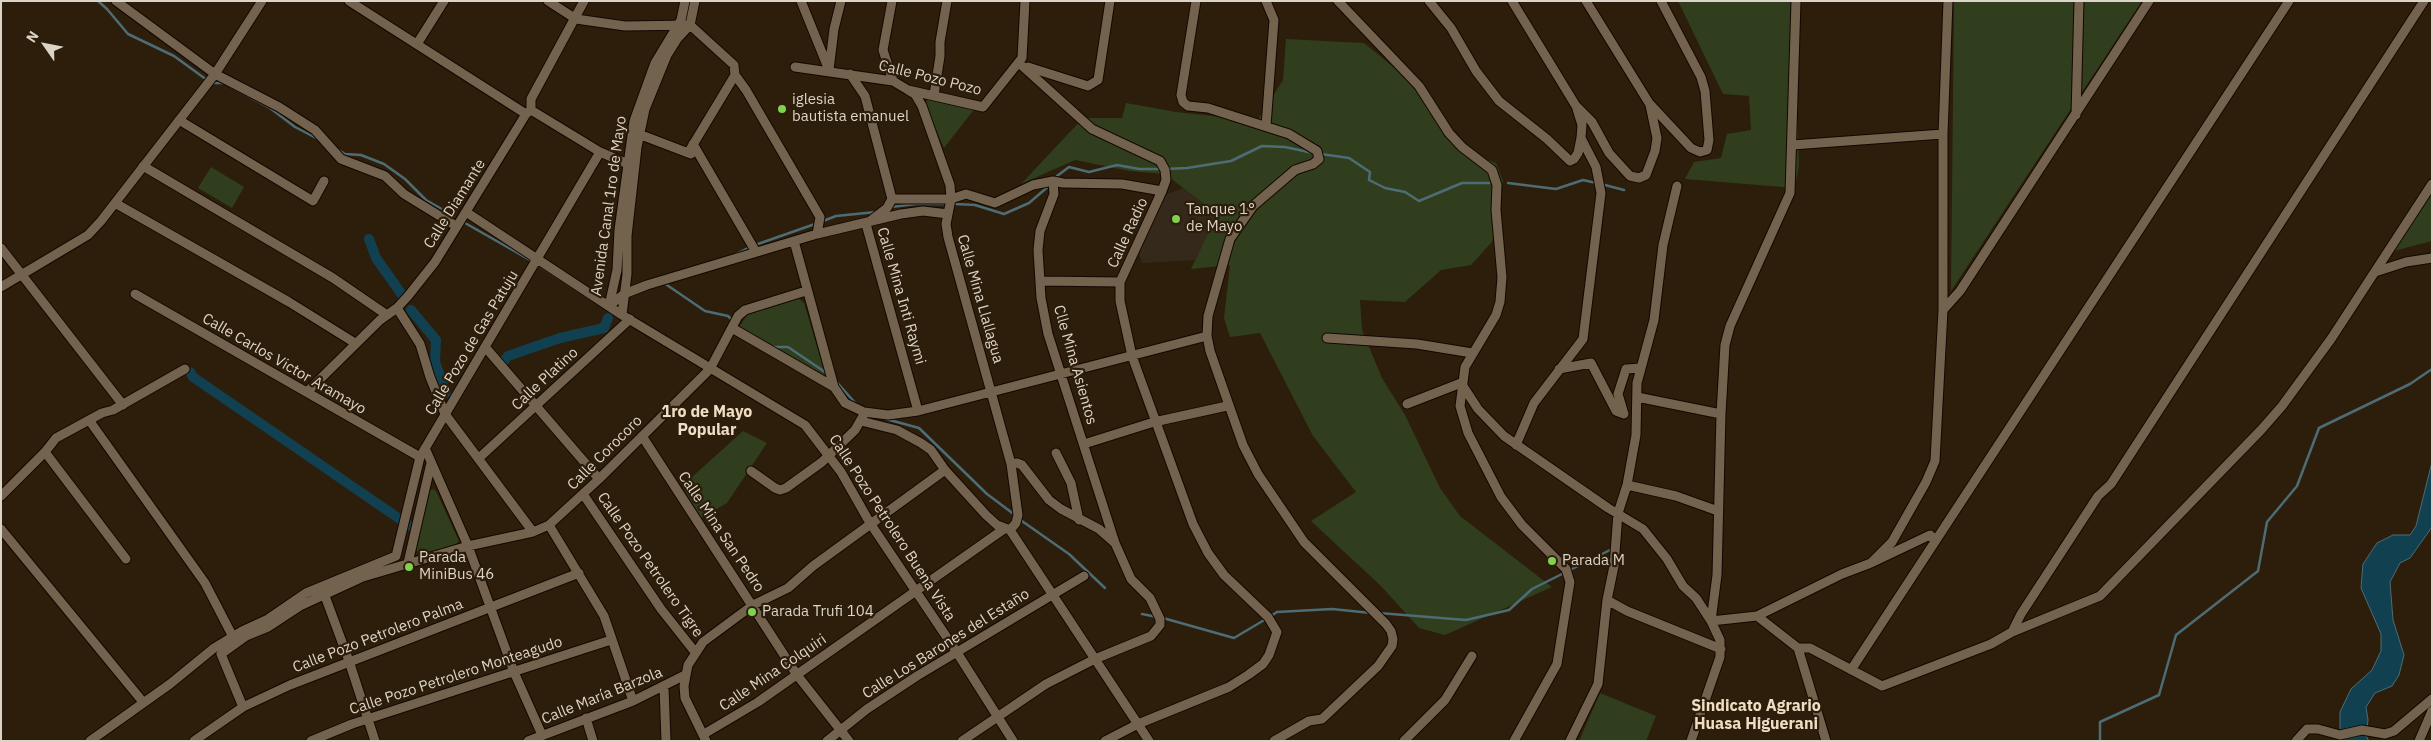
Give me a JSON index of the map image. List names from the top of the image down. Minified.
{"streets":{"street":["Calle Pozo Pozo","Calle Diamante","Avenida Canal 1ro de Mayo","Calle Radio","Calle Mina Inti Raymi","Calle Mina Llallagua","Calle Pozo de Gas Patuju","Calle Carlos Victor Aramayo","Clle Mina Asientos","Calle Platino","Calle Corocoro","Calle Pozo Petrolero Buena Vista","Calle Mina San Pedro","Calle Pozo Petrolero Tigre","Calle Pozo Petrolero Palma","Calle Los Barones del Estaño","Calle Mina Colquiri","Calle Pozo Petrolero Monteagudo","Calle María Barzola"]},"crossings":[["Calle Pozo Pozo","Calle Mina Llallagua"],["Calle Diamante","Calle Carlos Victor Aramayo"],["Calle Diamante","Calle Pozo Petrolero Buena Vista"],["Avenida Canal 1ro de Mayo","Calle Platino"],["Avenida Canal 1ro de Mayo","Calle Pozo Petrolero Buena Vista"],["Calle Radio","Clle Mina Asientos"],["Calle Mina Llallagua","Calle Mina Colquiri"],["Calle Pozo de Gas Patuju","Calle Carlos Victor Aramayo"],["Calle Pozo de Gas Patuju","Calle Pozo Petrolero Buena Vista"],["Calle Platino","Calle Pozo Petrolero Buena Vista"],["Calle Corocoro","Calle Pozo Petrolero Buena Vista"],["Calle Corocoro","Calle Mina San Pedro"],["Calle Corocoro","Calle Pozo Petrolero Tigre"],["Calle Pozo Petrolero Buena Vista","Calle Los Barones del Estaño"],["Calle Pozo Petrolero Buena Vista","Calle Mina Colquiri"],["Calle Mina San Pedro","Calle Los Barones del Estaño"],["Calle Mina San Pedro","Calle Mina Colquiri"]],"districts":["1ro de Mayo Popular","Sindicato Agrario Huasa Higuerani"],"places":["iglesia bautista emanuel","Tanque 1° de Mayo","Parada M","Parada MiniBus 46","Parada Trufi 104"],"north":"top left"}
